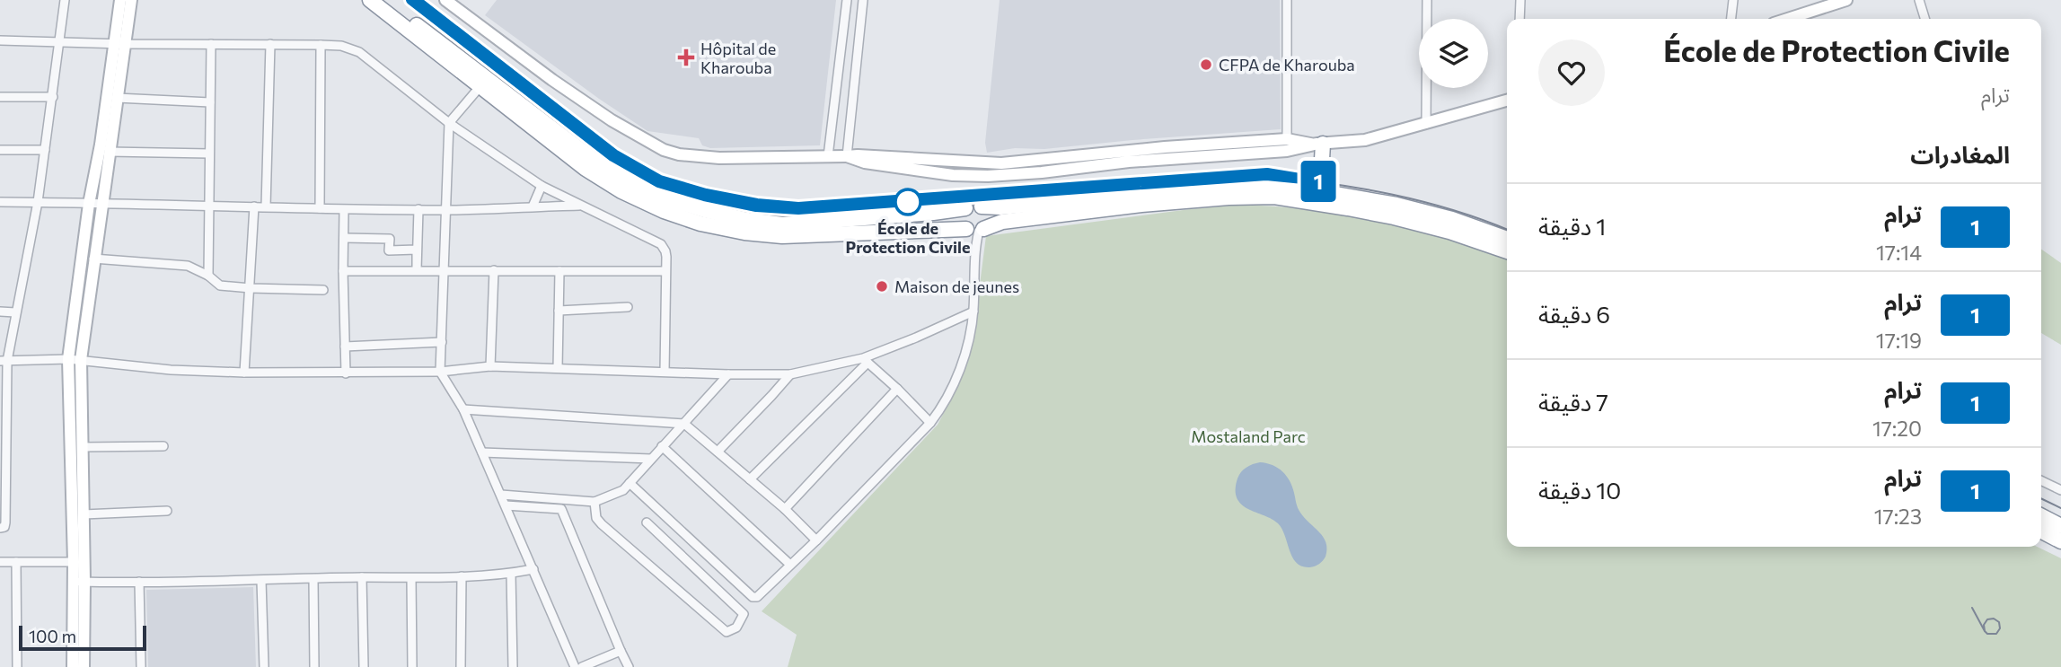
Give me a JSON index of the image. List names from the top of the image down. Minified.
{"parks":["Mostaland Parc"],"places":{"health":["Hôpital de Kharouba"],"other":["CFPA de Kharouba","École de Protection Civile","Maison de jeunes"]},"lines":["tram line 1"],"scale_bar":"100 m","page":{"on_map":"1","heading":[["École de Protection Civile","ترام"],"المغادرات"],"list":[{"mark":"1","name":"ترام","note":"17:14","value":"1 دقيقة"},{"mark":"1","name":"ترام","note":"17:19","value":"6 دقيقة"},{"mark":"1","name":"ترام","note":"17:20","value":"7 دقيقة"},{"mark":"1","name":"ترام","note":"17:23","value":"10 دقيقة"}],"scale":"100 m"}}
